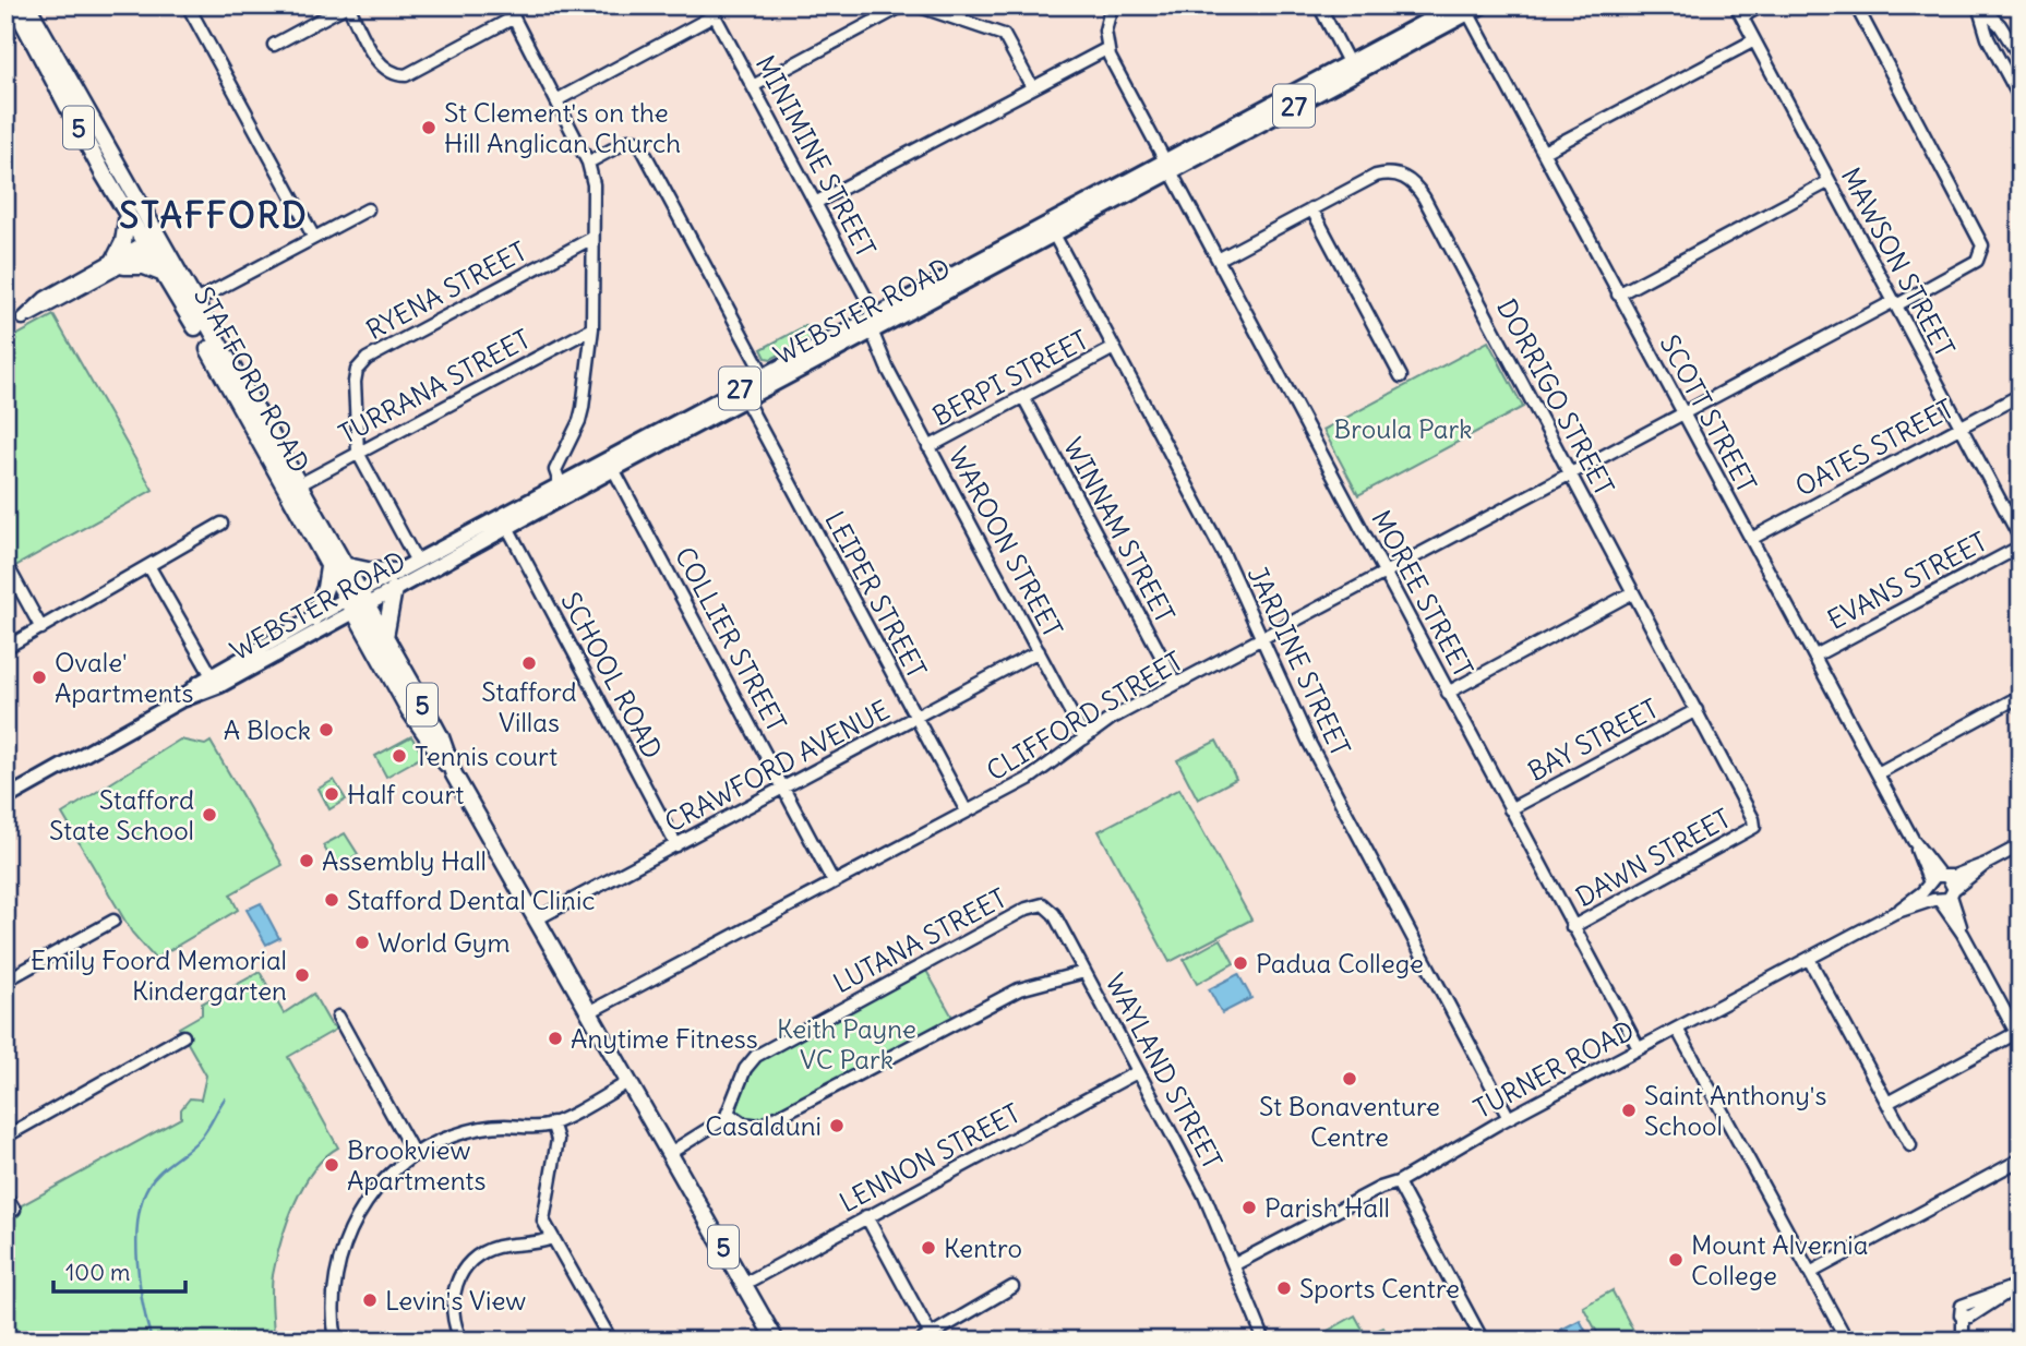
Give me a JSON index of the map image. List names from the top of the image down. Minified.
{"streets":{"highway":["5","STAFFORD ROAD"],"main road":["27","WEBSTER ROAD"],"street":["MINIMINE STREET","MAWSON STREET","RYENA STREET","BERPI STREET","TURRANA STREET","DORRIGO STREET","SCOTT STREET","OATES STREET","WINNAM STREET","WAROON STREET","EVANS STREET","MOREE STREET","LEIPER STREET","COLLIER STREET","JARDINE STREET","SCHOOL ROAD","CLIFFORD STREET","BAY STREET","CRAWFORD AVENUE","DAWN STREET","LUTANA STREET","TURNER ROAD","WAYLAND STREET","LENNON STREET"]},"crossings":[["MINIMINE STREET","WEBSTER ROAD"],["MINIMINE STREET","WAROON STREET"],["MAWSON STREET","OATES STREET"],["MAWSON STREET","CLIFFORD STREET"],["RYENA STREET","TURRANA STREET"],["WEBSTER ROAD","STAFFORD ROAD"],["WEBSTER ROAD","SCOTT STREET"],["WEBSTER ROAD","WAROON STREET"],["WEBSTER ROAD","MOREE STREET"],["WEBSTER ROAD","LEIPER STREET"],["WEBSTER ROAD","COLLIER STREET"],["WEBSTER ROAD","JARDINE STREET"],["WEBSTER ROAD","SCHOOL ROAD"],["BERPI STREET","WINNAM STREET"],["BERPI STREET","WAROON STREET"],["BERPI STREET","JARDINE STREET"],["STAFFORD ROAD","TURRANA STREET"],["STAFFORD ROAD","CLIFFORD STREET"],["STAFFORD ROAD","CRAWFORD AVENUE"],["STAFFORD ROAD","LENNON STREET"],["DORRIGO STREET","MOREE STREET"],["DORRIGO STREET","CLIFFORD STREET"],["DORRIGO STREET","BAY STREET"],["DORRIGO STREET","DAWN STREET"],["SCOTT STREET","OATES STREET"],["SCOTT STREET","EVANS STREET"],["SCOTT STREET","CLIFFORD STREET"],["SCOTT STREET","TURNER ROAD"],["WINNAM STREET","CLIFFORD STREET"],["WAROON STREET","CLIFFORD STREET"],["WAROON STREET","CRAWFORD AVENUE"],["MOREE STREET","CLIFFORD STREET"],["MOREE STREET","BAY STREET"],["MOREE STREET","DAWN STREET"],["MOREE STREET","TURNER ROAD"],["LEIPER STREET","CLIFFORD STREET"],["LEIPER STREET","CRAWFORD AVENUE"],["COLLIER STREET","CLIFFORD STREET"],["COLLIER STREET","CRAWFORD AVENUE"],["JARDINE STREET","CLIFFORD STREET"],["JARDINE STREET","TURNER ROAD"],["SCHOOL ROAD","CRAWFORD AVENUE"],["LUTANA STREET","WAYLAND STREET"],["TURNER ROAD","WAYLAND STREET"],["WAYLAND STREET","LENNON STREET"]],"districts":["STAFFORD"],"parks":["Broula Park","Keith Payne VC Park"],"places":["St Clement's on the Hill Anglican Church","Stafford Villas","Ovale' Apartments","A Block","Tennis court","Half court","Stafford State School","Assembly Hall","Stafford Dental Clinic","World Gym","Padua College","Emily Foord Memorial Kindergarten","Anytime Fitness","St Bonaventure Centre","Saint Anthony's School","Casalduni","Brookview Apartments","Parish Hall","Kentro","Mount Alvernia College","Sports Centre","Levin's View"],"scale_bar":"100 m"}
